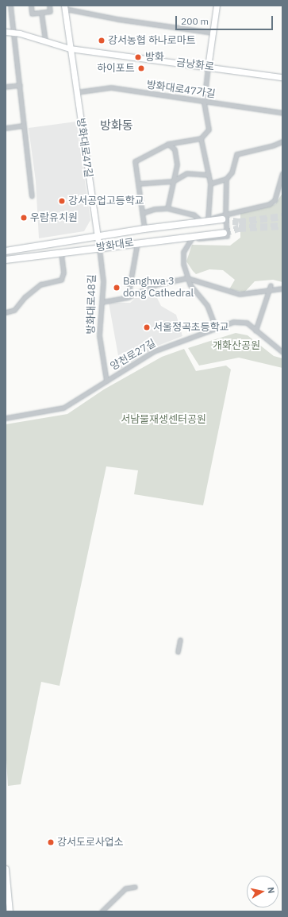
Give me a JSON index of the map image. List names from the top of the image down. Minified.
{"streets":{"main road":["방화대로"],"street":["금낭화로","방화대로47가길","방화대로47길","방화대로48길","양천로27길"]},"crossings":[["금낭화로","방화대로47길"],["방화대로47가길","방화대로47길"],["방화대로47길","방화대로"],["방화대로47길","방화대로48길"],["방화대로","방화대로48길"],["방화대로48길","양천로27길"]],"districts":["방화동"],"parks":["개화산공원","서남물재생센터공원"],"places":["강서농협 하나로마트","방화","하이포트","강서공업고등학교","우람유치원","Banghwa 3 dong Cathedral","서울정곡초등학교","강서도로사업소"],"scale_bar":"200 m","north":"right"}
